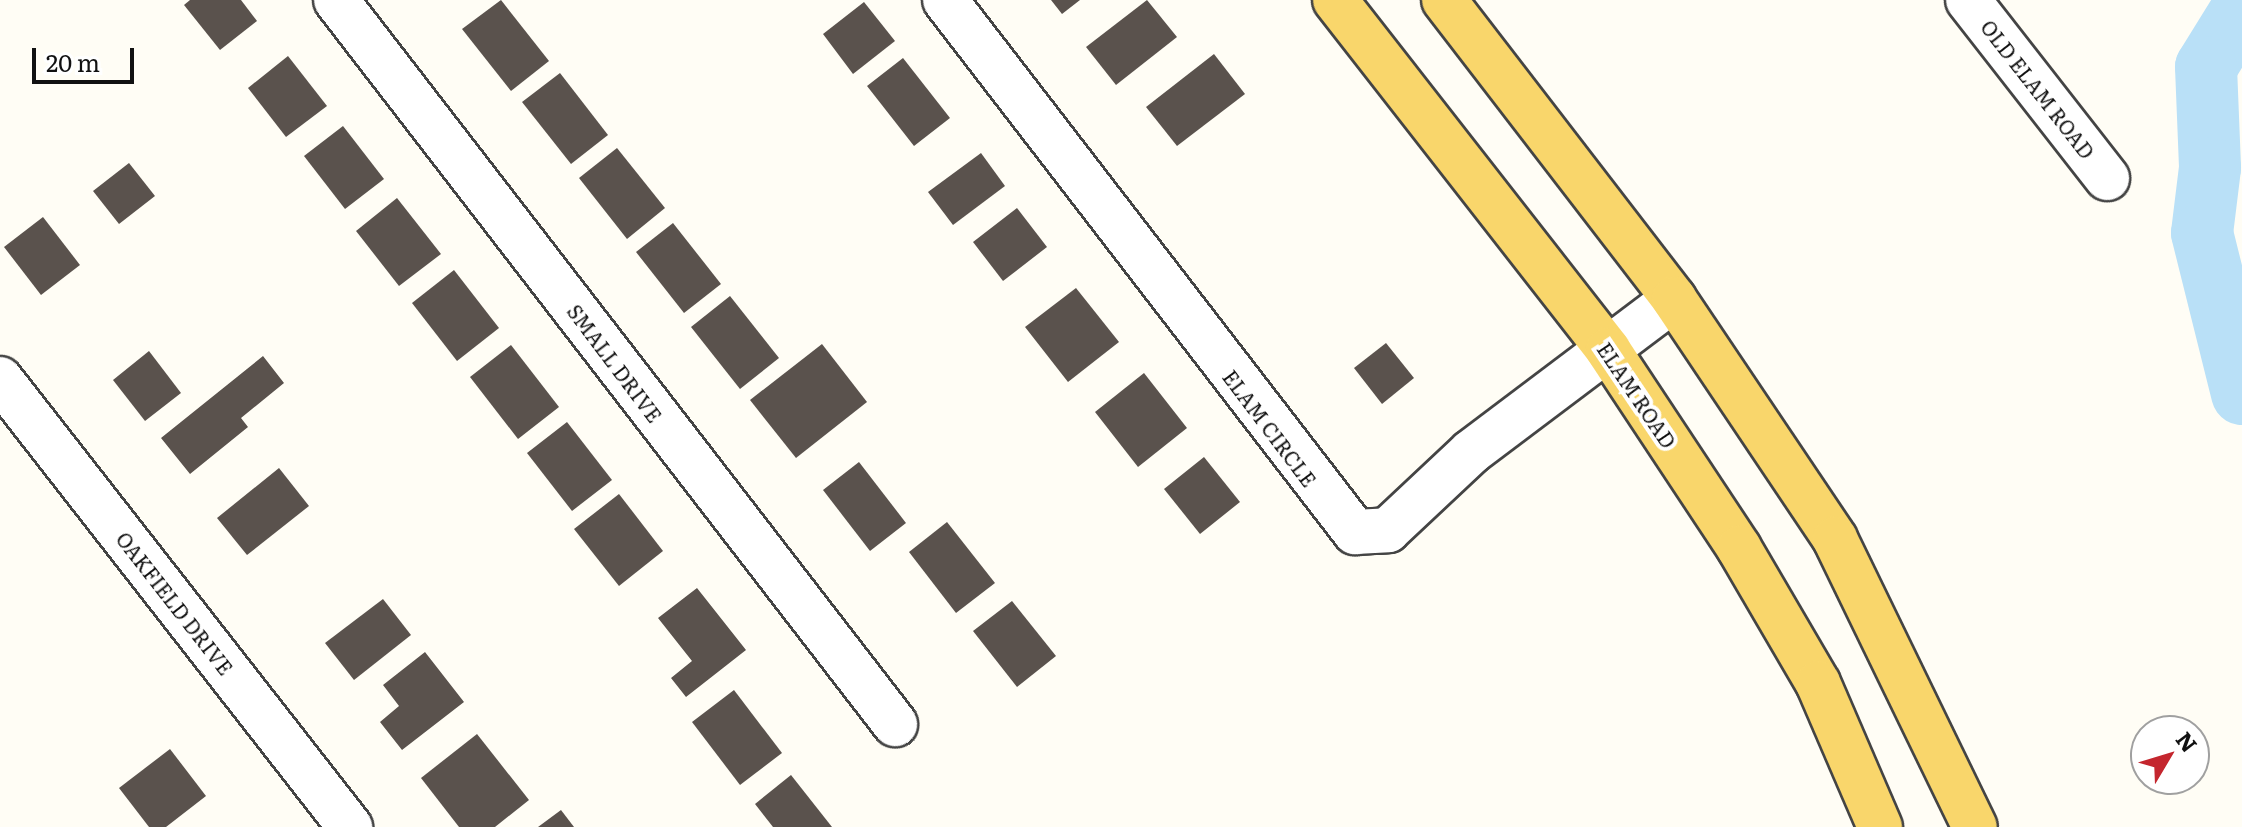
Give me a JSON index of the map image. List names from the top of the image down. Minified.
{"streets":{"main road":["ELAM ROAD"],"street":["OLD ELAM ROAD","SMALL DRIVE","ELAM CIRCLE","OAKFIELD DRIVE"]},"crossings":[["ELAM ROAD","ELAM CIRCLE"]],"scale_bar":"20 m","north":"top right"}
